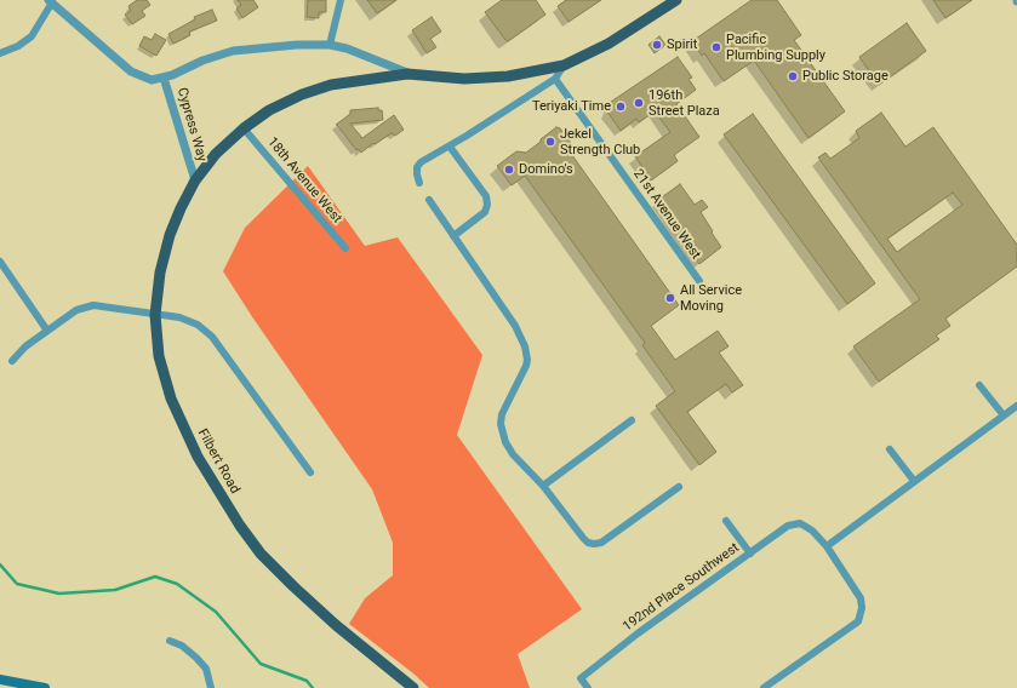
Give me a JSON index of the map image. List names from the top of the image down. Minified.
{"streets":{"main road":["Filbert Road"],"street":["Cypress Way","18th Avenue West","21st Avenue West","192nd Place Southwest"]},"crossings":[["Cypress Way","Filbert Road"],["18th Avenue West","Filbert Road"]],"places":["Spirit","Pacific Plumbing Supply","Public Storage","196th Street Plaza","Teriyaki Time","Jekel Strength Club","Domino's","All Service Moving"]}
